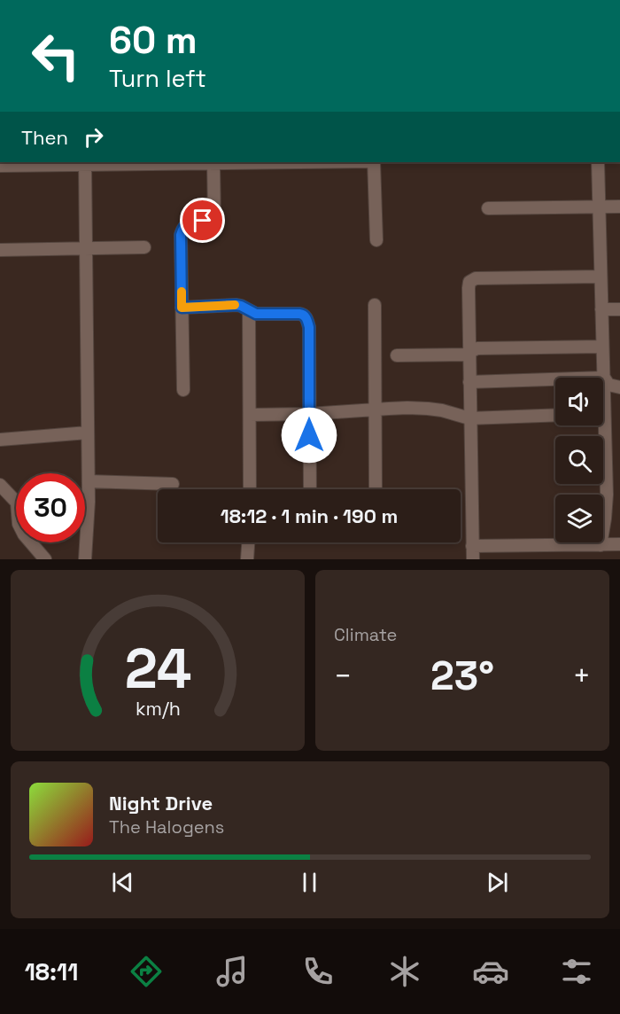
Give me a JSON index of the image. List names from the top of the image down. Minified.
{"page":{"turn":["60 m","Turn left"],"then":"Then","limit":"30","trip":"18:12 · 1 min · 190 m","tile":"Climate","heat":["−","23°","+"],"song":["Night Drive","The Halogens"],"tabs":"18:11","gauge":["24","km/h"]}}
